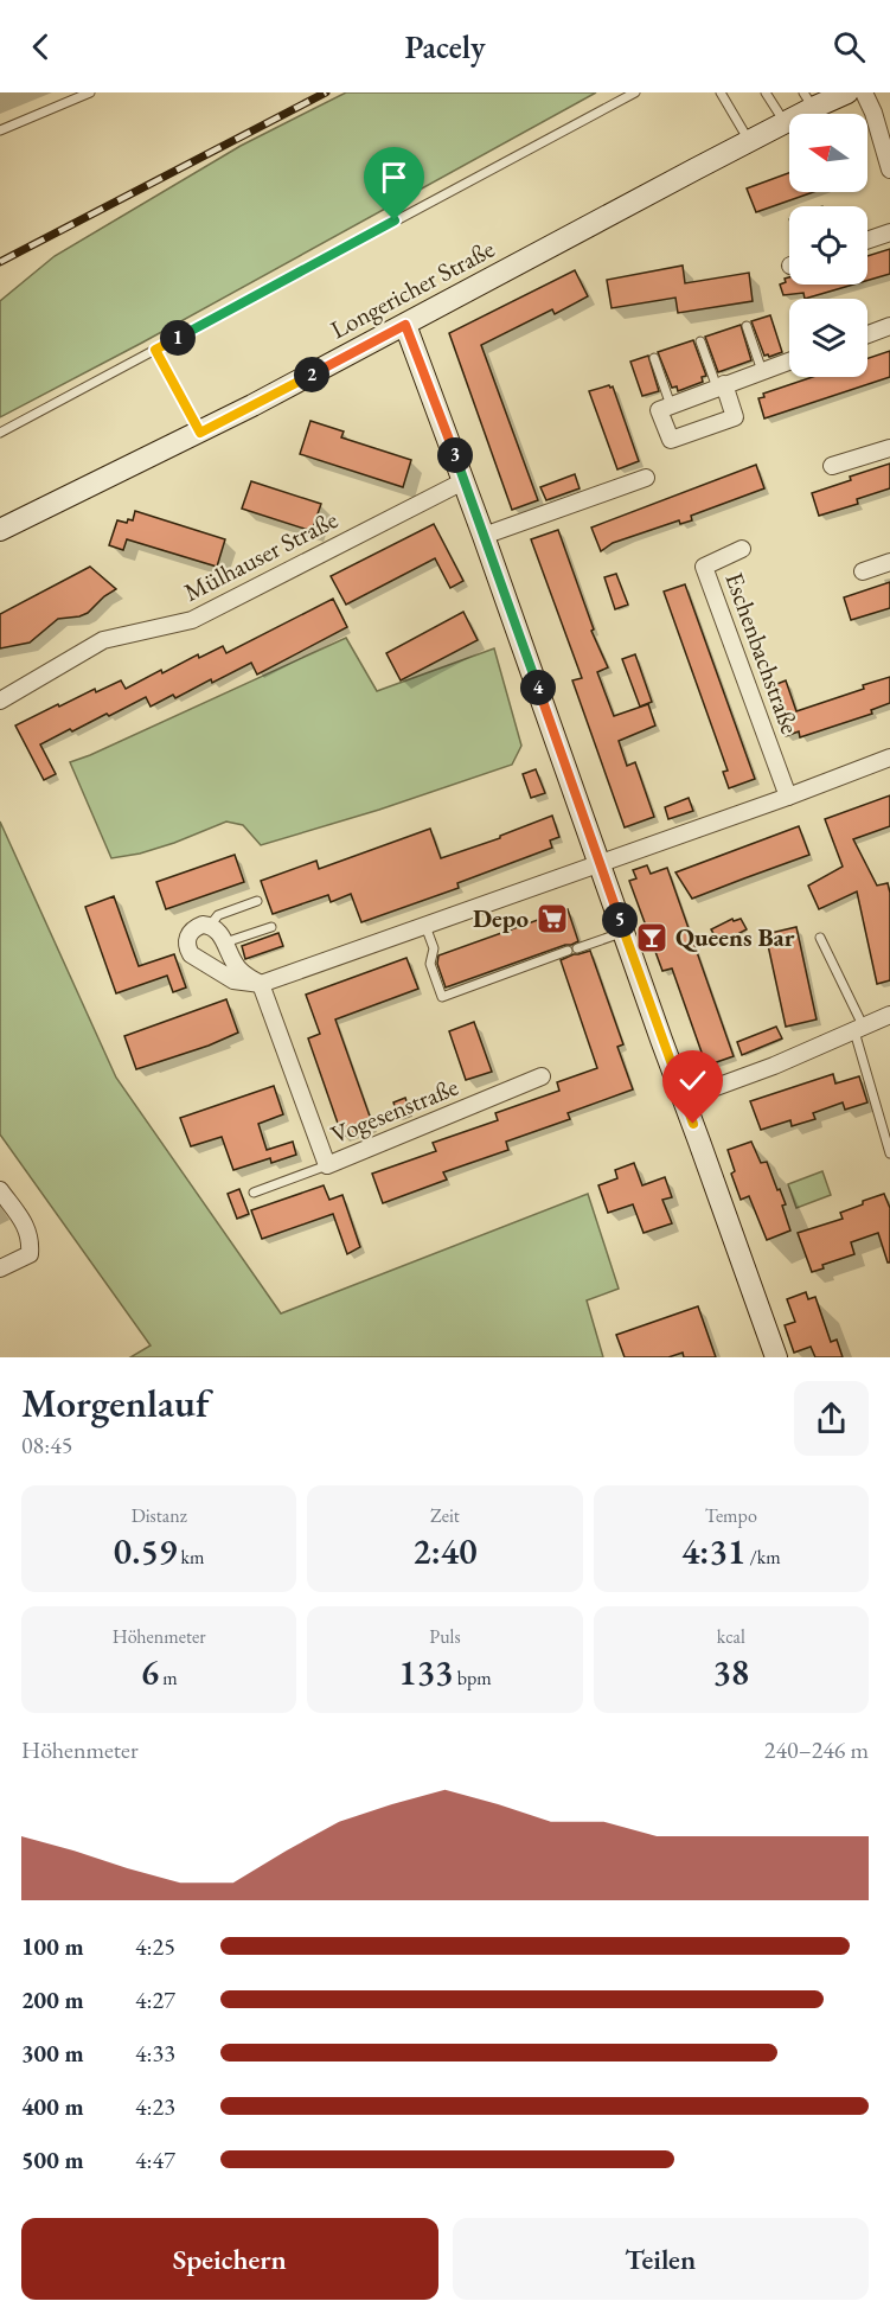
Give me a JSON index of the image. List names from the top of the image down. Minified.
{"streets":{"street":["Longericher Straße","Mülhauser Straße","Eschenbachstraße","Vogesenstraße"]},"places":{"supermarket":["Depo"],"bar":["Queens Bar"]},"north":"left","page":{"header":"Pacely","pins":["1","2","3","4","5"],"heading":["Morgenlauf","08:45"],"stats":[["Distanz","0.59 km"],["Zeit","2:40"],["Tempo","4:31 /km"],["Höhenmeter","6 m"],["Puls","133 bpm"],["kcal","38"]],"chart":["Höhenmeter","240–246 m"],"list":[{"name":"100 m","note":"4:25"},{"name":"200 m","note":"4:27"},{"name":"300 m","note":"4:33"},{"name":"400 m","note":"4:23"},{"name":"500 m","note":"4:47"}],"buttons":["Speichern","Teilen"]}}
